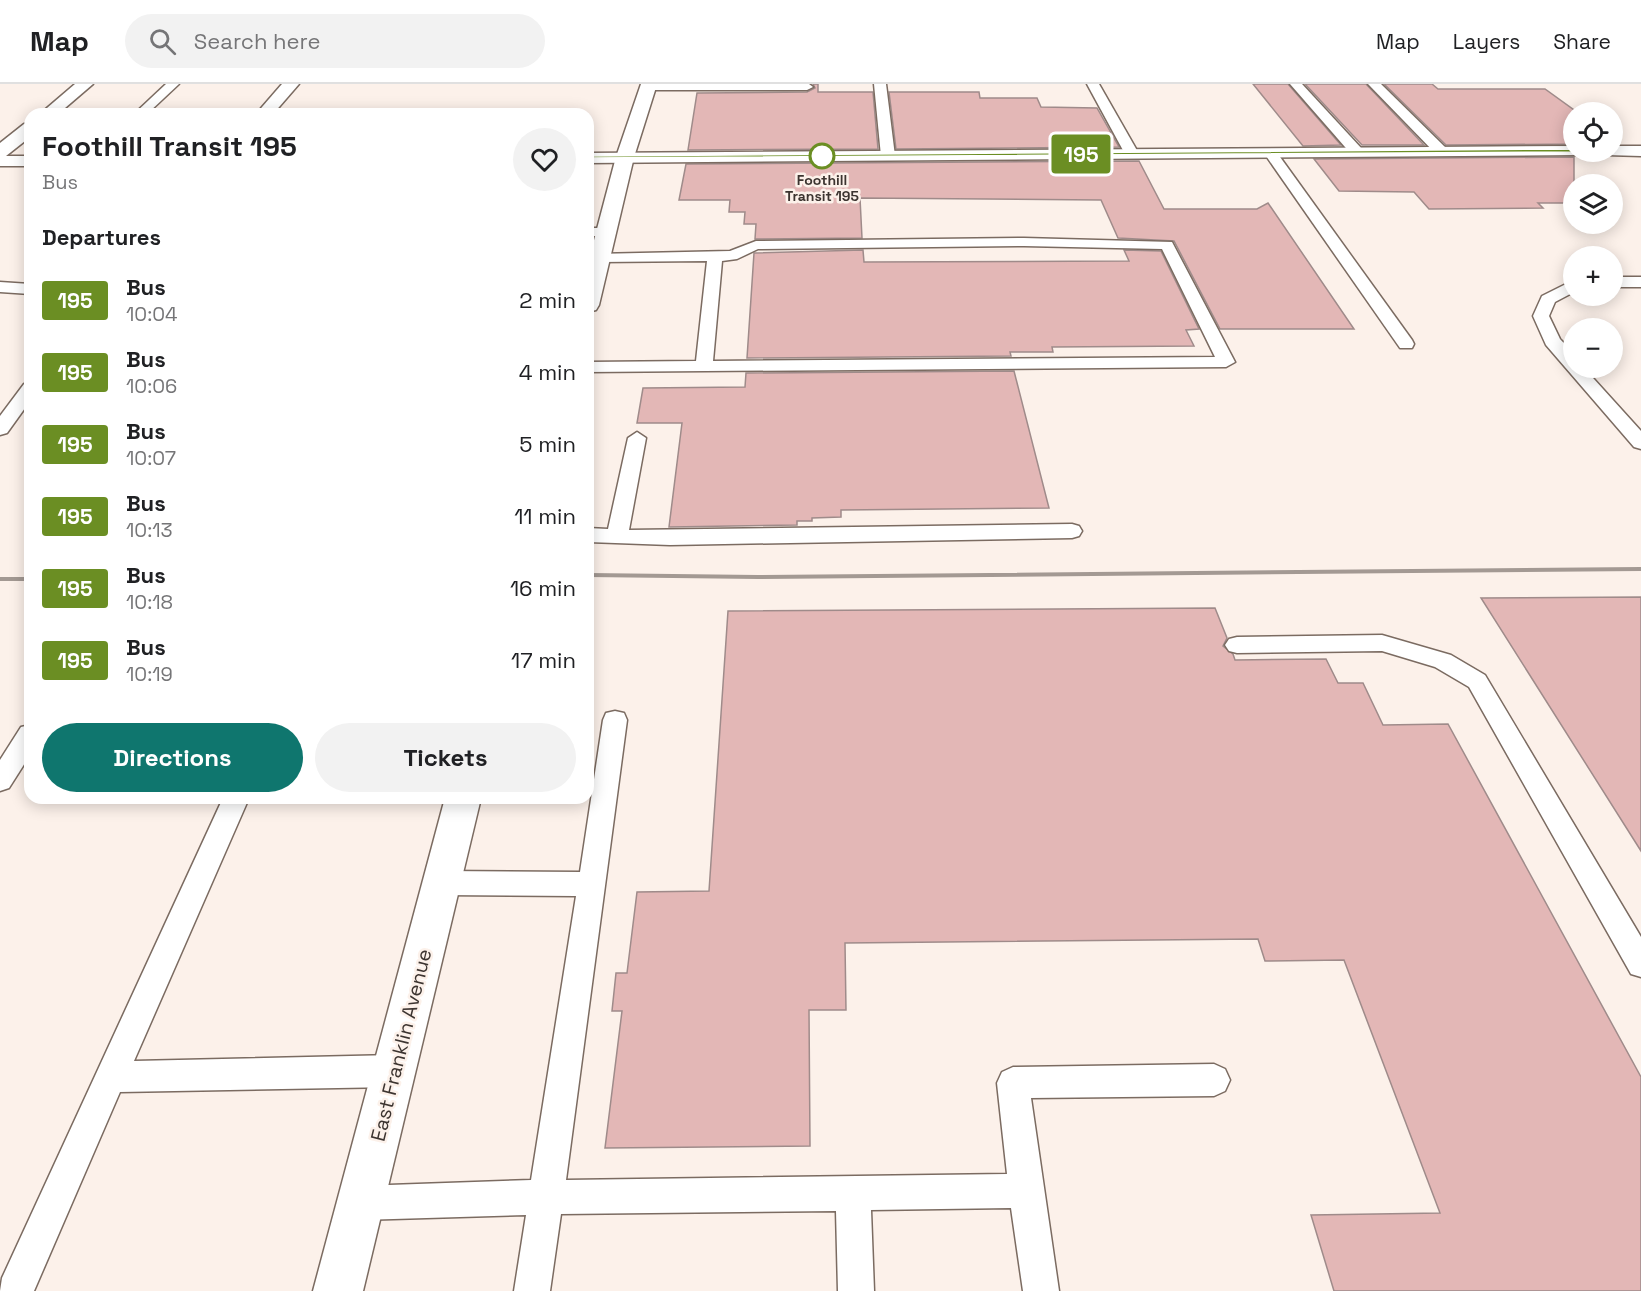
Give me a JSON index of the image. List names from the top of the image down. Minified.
{"streets":{"main road":["East Franklin Avenue"]},"places":["Foothill Transit 195"],"lines":["bus line 195"],"page":{"header":"Map","search":"Search here","nav":["Map","Layers","Share"],"on_map":"195","map_buttons":["+","−"],"heading":[["Foothill Transit 195","Bus"],"Departures"],"list":[{"mark":"195","name":"Bus","note":"10:04","value":"2 min"},{"mark":"195","name":"Bus","note":"10:06","value":"4 min"},{"mark":"195","name":"Bus","note":"10:07","value":"5 min"},{"mark":"195","name":"Bus","note":"10:13","value":"11 min"},{"mark":"195","name":"Bus","note":"10:18","value":"16 min"},{"mark":"195","name":"Bus","note":"10:19","value":"17 min"}],"buttons":["Directions","Tickets"]}}
